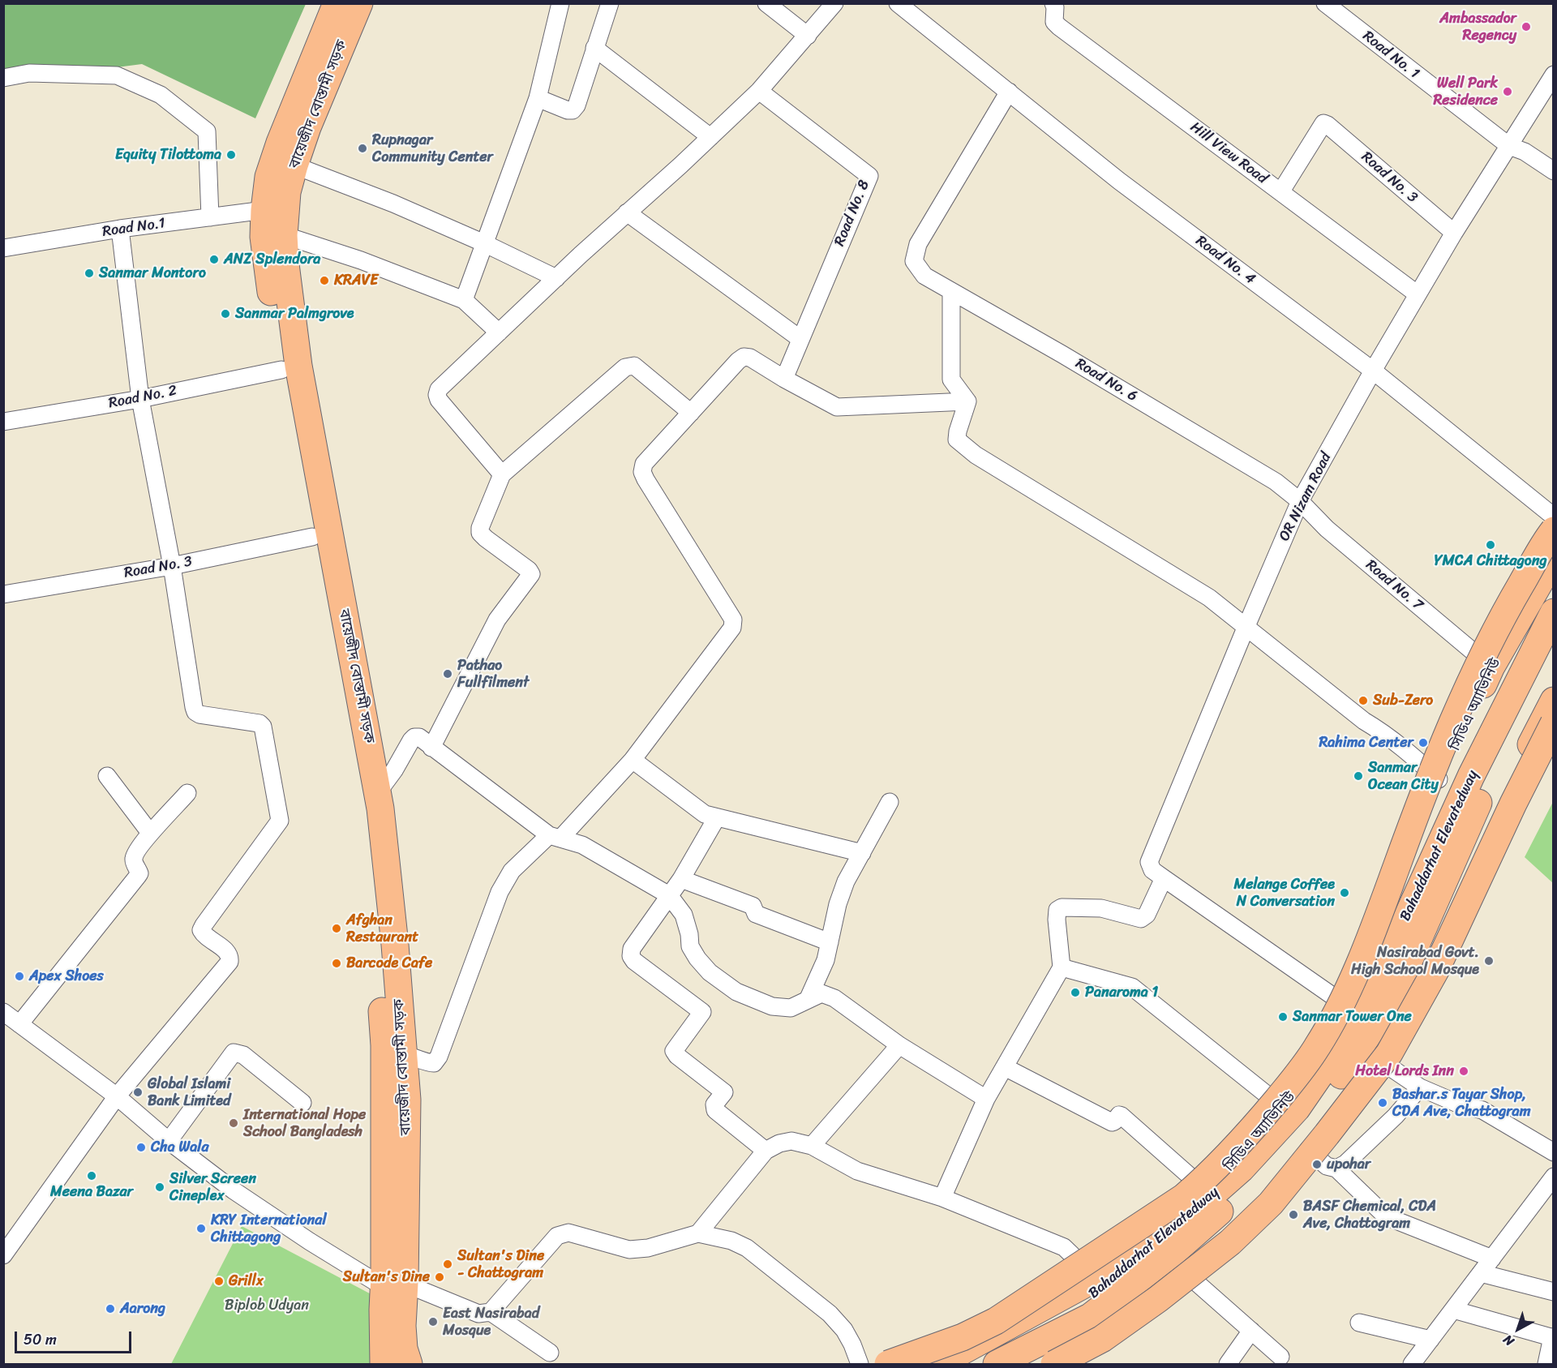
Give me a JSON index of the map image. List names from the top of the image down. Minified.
{"streets":{"main road":["বায়েজীদ বোস্তামী সড়ক","সিডিএ অ্যাভিনিউ","Bahaddarhat Elevatedway"],"street":["Road No. 1","Hill View Road","Road No. 3","Road No. 8","Road No.1","Road No. 4","Road No. 6","Road No. 2","OR Nizam Road","Road No. 7"]},"crossings":[["Road No. 1","OR Nizam Road"],["বায়েজীদ বোস্তামী সড়ক","Road No. 3"],["বায়েজীদ বোস্তামী সড়ক","Road No.1"],["বায়েজীদ বোস্তামী সড়ক","Road No. 2"],["Hill View Road","Road No. 3"],["Hill View Road","OR Nizam Road"],["Road No. 3","OR Nizam Road"],["Road No. 4","Road No. 6"],["Road No. 4","OR Nizam Road"],["Road No. 6","OR Nizam Road"],["Road No. 6","Road No. 7"],["OR Nizam Road","Road No. 7"],["Road No. 7","সিডিএ অ্যাভিনিউ"]],"parks":["Biplob Udyan"],"places":["Ambassador Regency","Well Park Residence","Rupnagar Community Center","Equity Tilottoma","ANZ Splendora","Sanmar Montoro","KRAVE","Sanmar Palmgrove","YMCA Chittagong","Pathao Fullfilment","Sub-Zero","Rahima Center","Sanmar Ocean City","Melange Coffee N Conversation","Afghan Restaurant","Nasirabad Govt. High School Mosque","Barcode Cafe","Apex Shoes","Panaroma 1","Sanmar Tower One","Hotel Lords Inn","Global Islami Bank Limited","Bashar.s Tayar Shop, CDA Ave, Chattogram","International Hope School Bangladesh","Cha Wala","upohar","Meena Bazar","Silver Screen Cineplex","BASF Chemical, CDA Ave, Chattogram","KRY International Chittagong","Sultan's Dine - Chattogram","Sultan's Dine","Grillx","Aarong","East Nasirabad Mosque"],"scale_bar":"50 m","north":"bottom left"}
